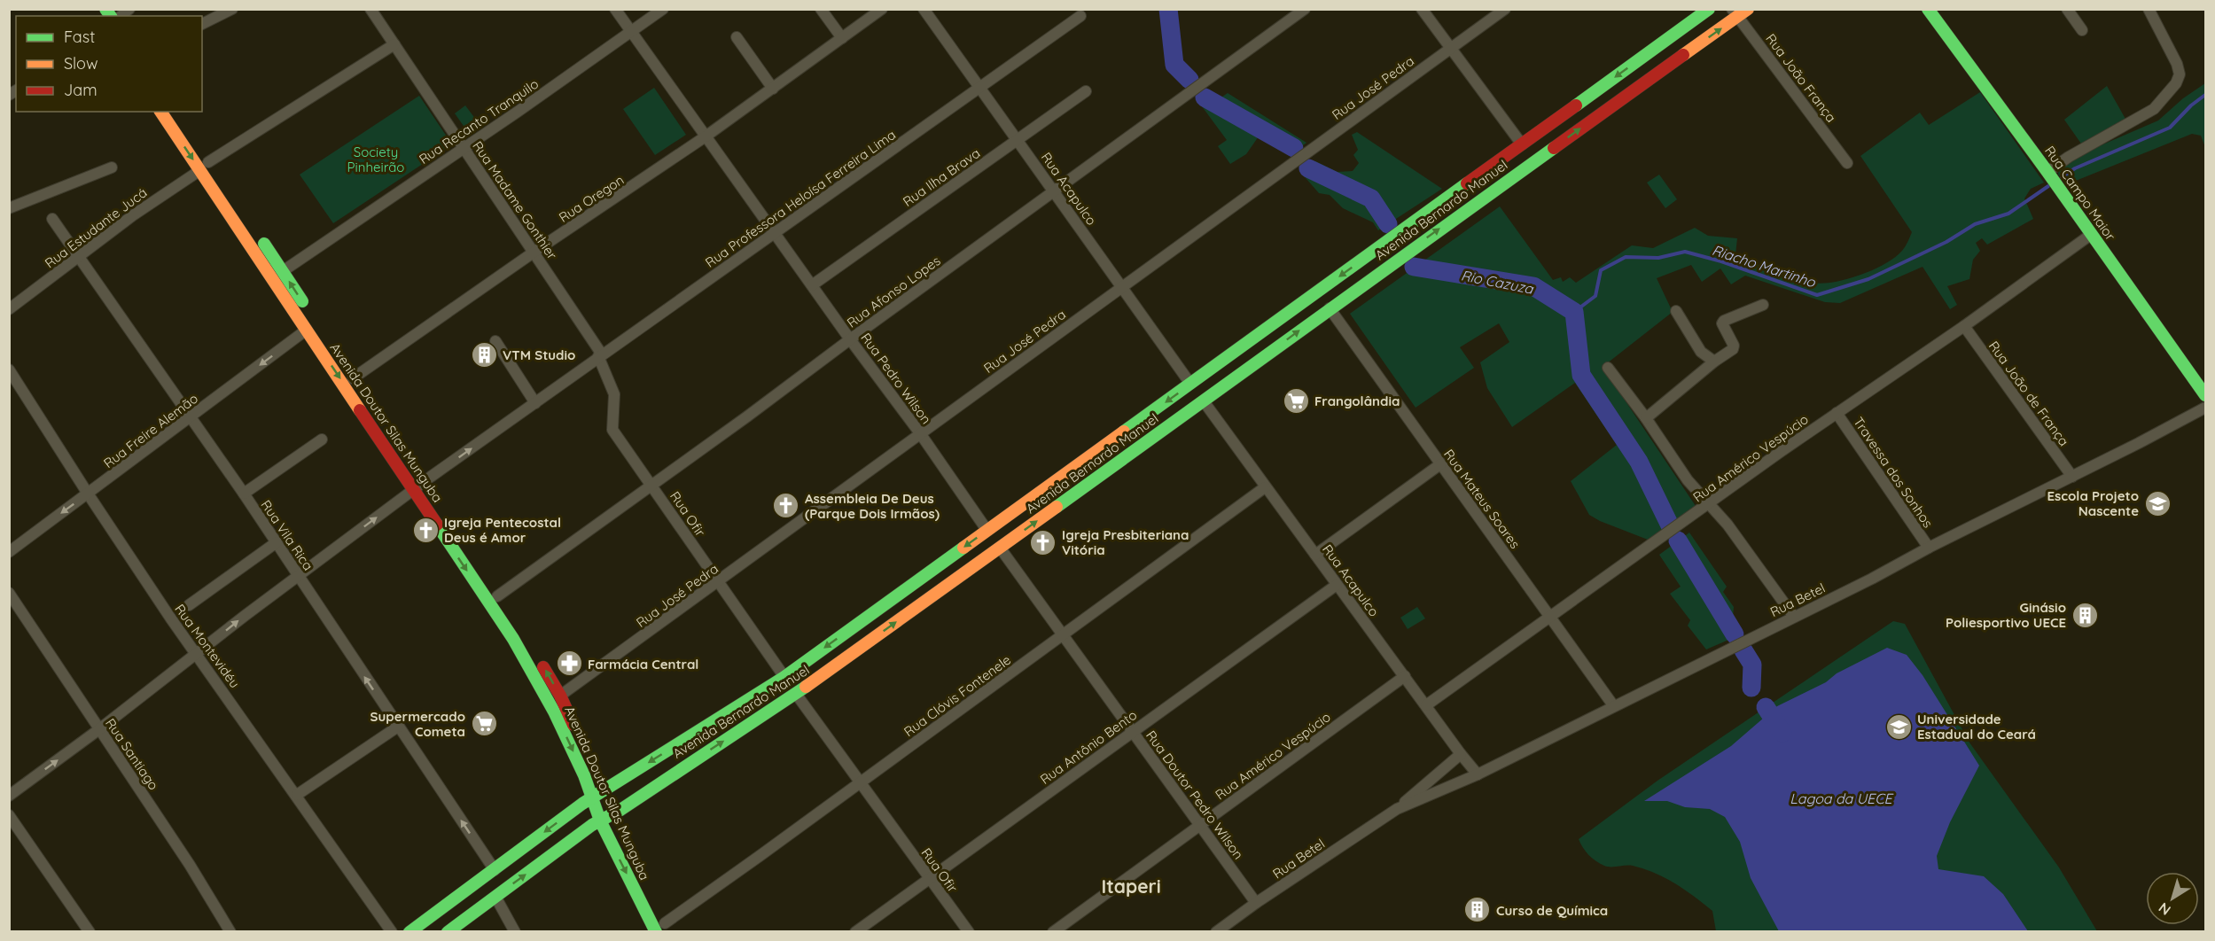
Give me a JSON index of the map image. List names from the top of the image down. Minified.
{"streets":{"main road":["Rua Campo Maior","Avenida Bernardo Manuel","Avenida Doutor Silas Munguba"],"street":["Rua João França","Rua José Pedra","Rua Recanto Tranquilo","Rua Ilha Brava","Rua Acapulco","Rua Oregon","Rua Professora Heloísa Ferreira Lima","Rua Madame Gonthier","Rua Estudante Jucá","Rua Afonso Lopes","Rua Pedro Wilson","Rua João de França","Rua Freire Alemão","Rua Américo Vespúcio","Travessa dos Sonhos","Rua Mateus Soares","Rua Ofir","Rua Vila Rica","Rua Betel","Rua Montevidéu","Rua Clóvis Fontenele","Rua Antônio Bento","Rua Santiago","Rua Doutor Pedro Wilson"]},"crossings":[["Rua João França","Avenida Bernardo Manuel"],["Rua José Pedra","Rua Acapulco"],["Rua José Pedra","Rua Pedro Wilson"],["Rua José Pedra","Avenida Doutor Silas Munguba"],["Rua José Pedra","Rua Ofir"],["Rua Recanto Tranquilo","Rua Madame Gonthier"],["Rua Recanto Tranquilo","Rua Pedro Wilson"],["Rua Recanto Tranquilo","Avenida Doutor Silas Munguba"],["Rua Ilha Brava","Rua Acapulco"],["Rua Ilha Brava","Rua Pedro Wilson"],["Rua Acapulco","Rua Professora Heloísa Ferreira Lima"],["Rua Acapulco","Avenida Bernardo Manuel"],["Rua Acapulco","Rua Afonso Lopes"],["Rua Acapulco","Rua Américo Vespúcio"],["Rua Acapulco","Rua Betel"],["Rua Acapulco","Rua Clóvis Fontenele"],["Rua Acapulco","Rua Antônio Bento"],["Rua Campo Maior","Rua Américo Vespúcio"],["Rua Oregon","Rua Madame Gonthier"],["Rua Oregon","Rua Pedro Wilson"],["Rua Oregon","Avenida Doutor Silas Munguba"],["Rua Professora Heloísa Ferreira Lima","Rua Madame Gonthier"],["Rua Professora Heloísa Ferreira Lima","Rua Pedro Wilson"],["Rua Professora Heloísa Ferreira Lima","Avenida Doutor Silas Munguba"],["Rua Professora Heloísa Ferreira Lima","Rua Ofir"],["Rua Professora Heloísa Ferreira Lima","Rua Vila Rica"],["Rua Professora Heloísa Ferreira Lima","Rua Montevidéu"],["Rua Professora Heloísa Ferreira Lima","Rua Santiago"],["Rua Madame Gonthier","Rua Estudante Jucá"],["Rua Madame Gonthier","Rua Ofir"],["Avenida Bernardo Manuel","Rua Pedro Wilson"],["Avenida Bernardo Manuel","Avenida Doutor Silas Munguba"],["Avenida Bernardo Manuel","Rua Mateus Soares"],["Avenida Bernardo Manuel","Rua Ofir"],["Avenida Bernardo Manuel","Rua Vila Rica"],["Avenida Bernardo Manuel","Rua Doutor Pedro Wilson"],["Rua Estudante Jucá","Avenida Doutor Silas Munguba"],["Rua Estudante Jucá","Rua Vila Rica"],["Rua Afonso Lopes","Rua Pedro Wilson"],["Rua Afonso Lopes","Avenida Doutor Silas Munguba"],["Rua Afonso Lopes","Rua Ofir"],["Rua João de França","Rua Américo Vespúcio"],["Rua João de França","Rua Betel"],["Avenida Doutor Silas Munguba","Rua Freire Alemão"],["Avenida Doutor Silas Munguba","Rua Clóvis Fontenele"],["Rua Freire Alemão","Rua Vila Rica"],["Rua Freire Alemão","Rua Montevidéu"],["Rua Américo Vespúcio","Travessa dos Sonhos"],["Rua Américo Vespúcio","Rua Mateus Soares"],["Rua Américo Vespúcio","Rua Doutor Pedro Wilson"],["Travessa dos Sonhos","Rua Betel"],["Rua Mateus Soares","Rua Betel"],["Rua Ofir","Rua Clóvis Fontenele"],["Rua Ofir","Rua Antônio Bento"],["Rua Betel","Rua Doutor Pedro Wilson"],["Rua Clóvis Fontenele","Rua Doutor Pedro Wilson"],["Rua Antônio Bento","Rua Doutor Pedro Wilson"]],"one_way":["Rua Professora Heloísa Ferreira Lima","Rua Freire Alemão","Rua Vila Rica"],"districts":["Itaperi"],"water":["Riacho Martinho","Rio Cazuza","Lagoa da UECE"],"parks":["Society Pinheirão"],"places":{"building":["VTM Studio","Ginásio Poliesportivo UECE","Curso de Química"],"supermarket":["Frangolândia","Supermercado Cometa"],"school or university":["Escola Projeto Nascente","Universidade Estadual do Ceará"],"church":["Assembleia De Deus (Parque Dois Irmãos)","Igreja Pentecostal Deus é Amor","Igreja Presbiteriana Vitória"],"pharmacy":["Farmácia Central"]},"legend":["Fast","Slow","Jam"],"north":"bottom left"}
